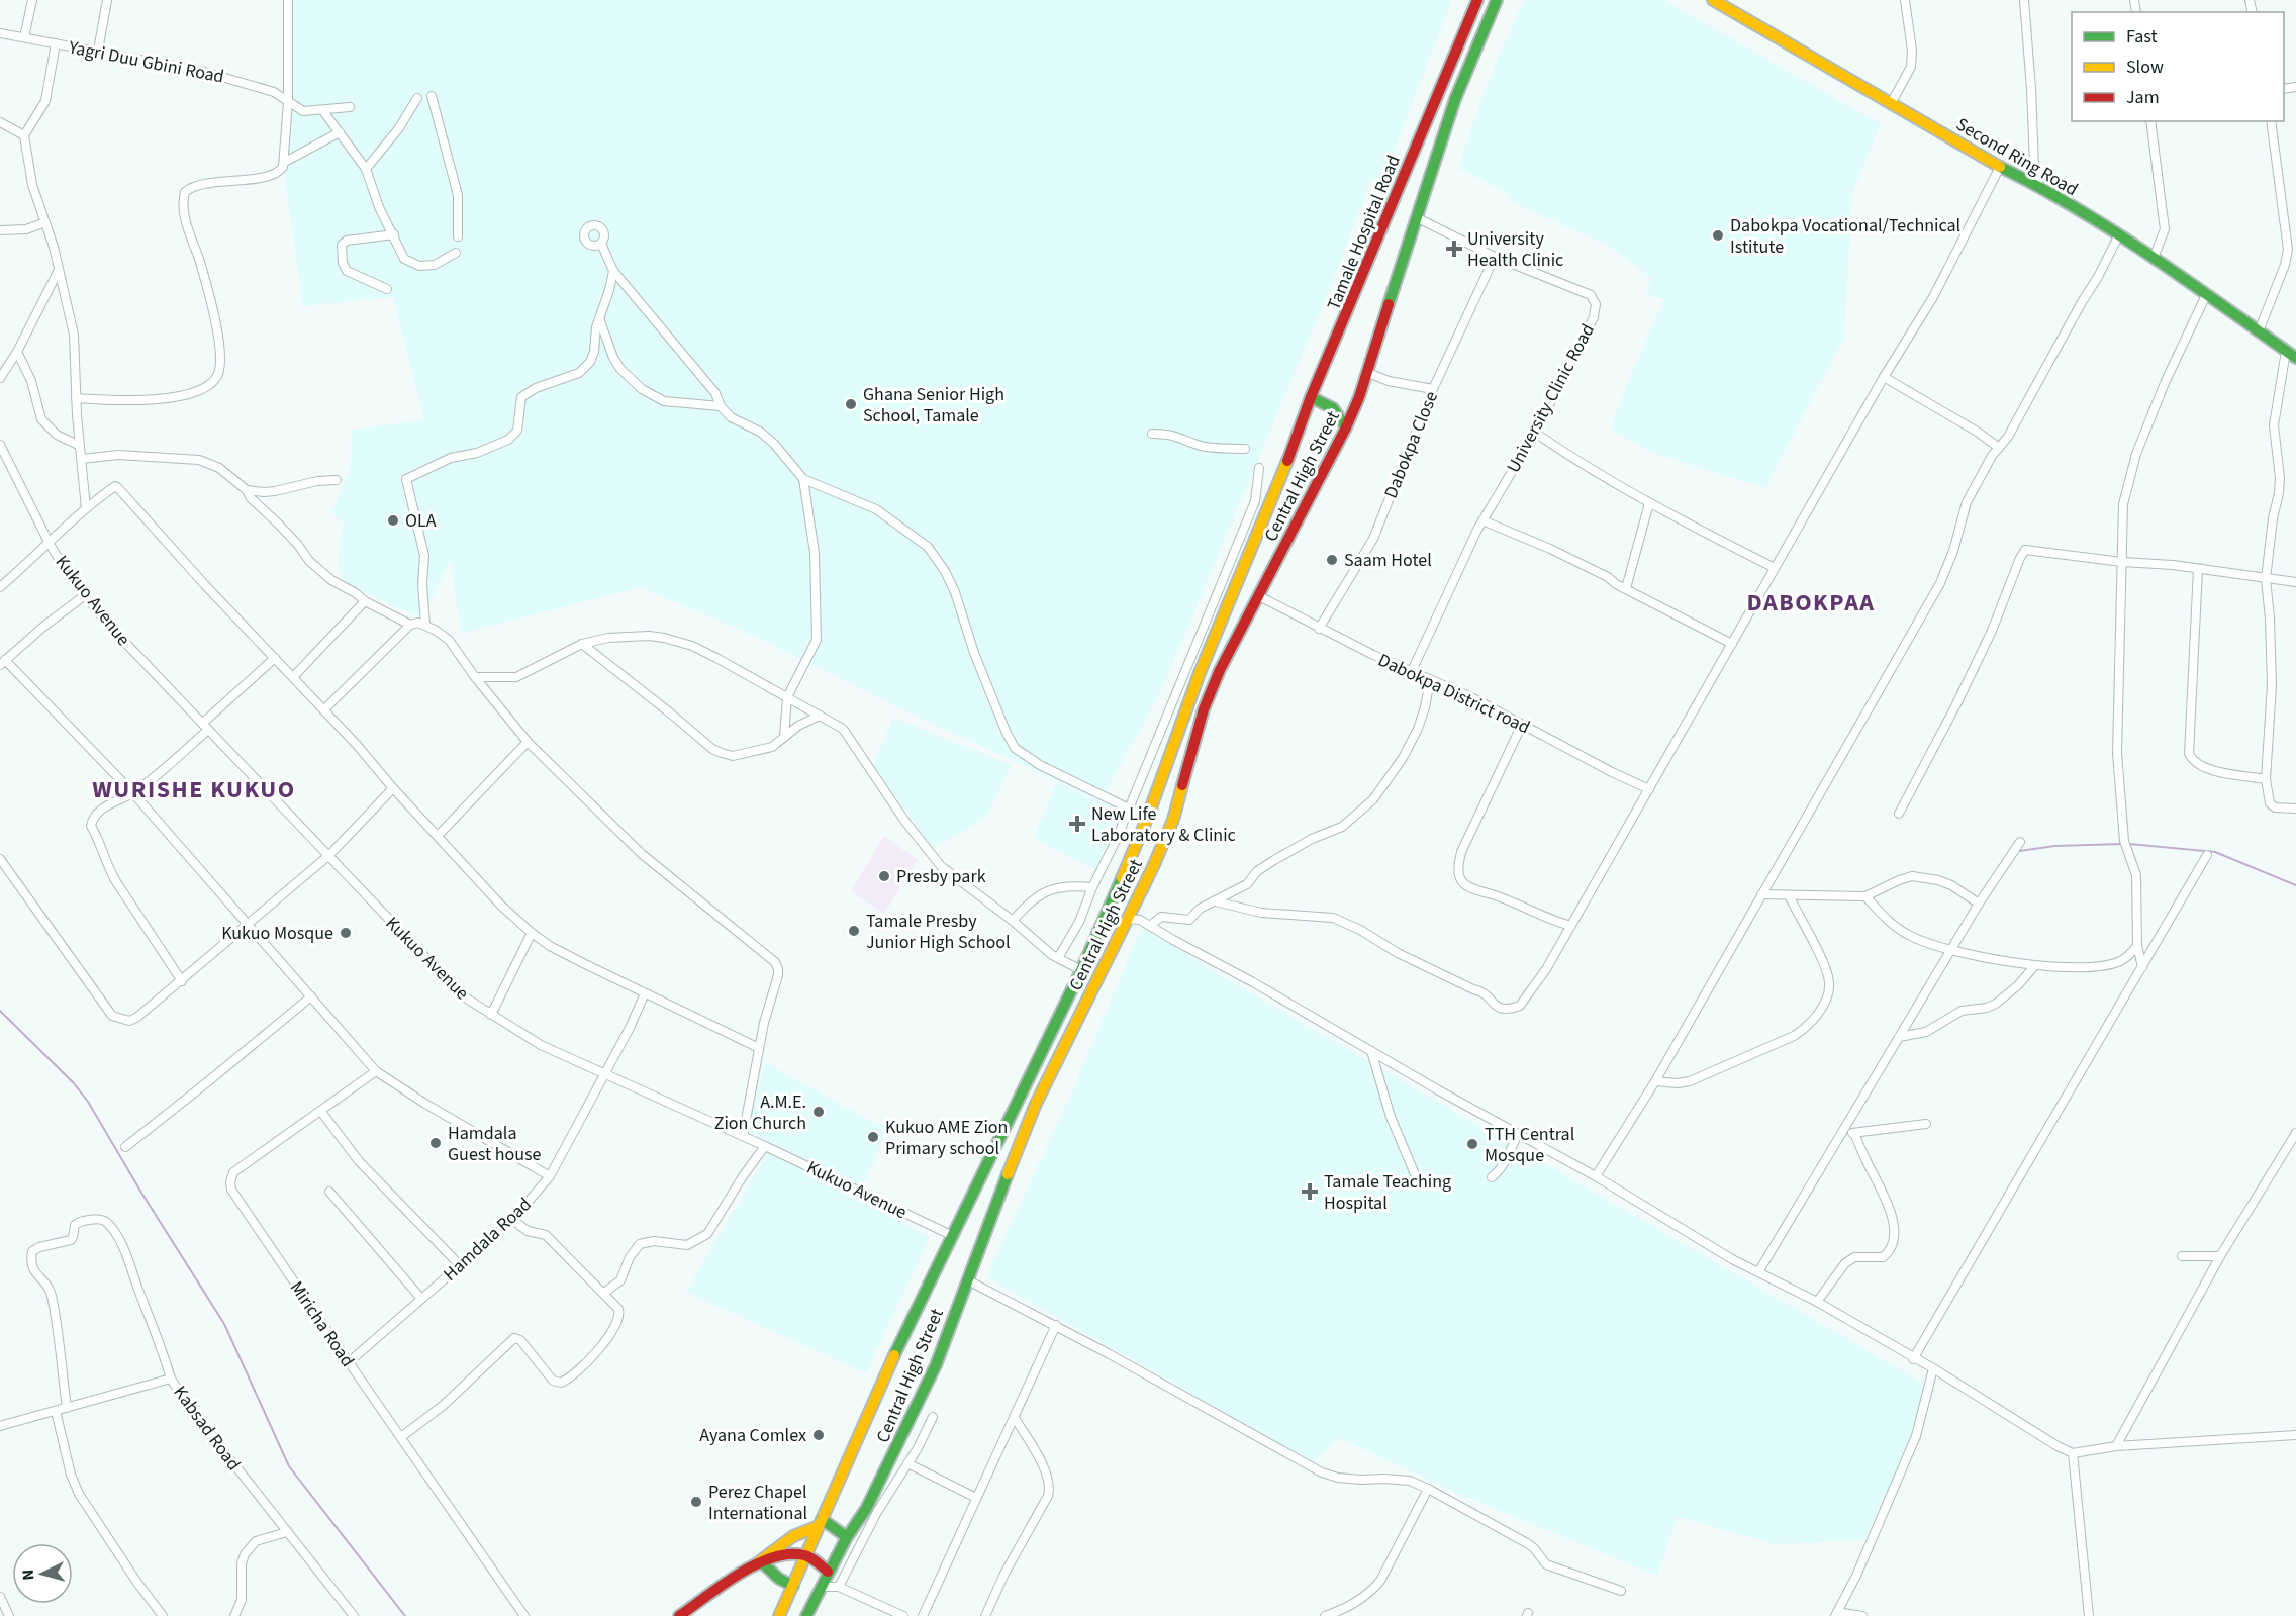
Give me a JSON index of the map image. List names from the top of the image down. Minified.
{"streets":{"main road":["Second Ring Road","Tamale Hospital Road","Central High Street"],"street":["Yagri Duu Gbini Road","University Clinic Road","Dabokpa Close","Kukuo Avenue","Dabokpa District road","Hamdala Road","Miricha Road","Kabsad Road"]},"crossings":[["Tamale Hospital Road","Central High Street"],["University Clinic Road","Dabokpa Close"],["University Clinic Road","Central High Street"],["University Clinic Road","Dabokpa District road"],["Dabokpa Close","Dabokpa District road"],["Central High Street","Kukuo Avenue"],["Central High Street","Dabokpa District road"],["Kukuo Avenue","Hamdala Road"],["Hamdala Road","Miricha Road"]],"districts":["DABOKPAA","WURISHE KUKUO"],"places":{"other":["Dabokpa Vocational/Technical Istitute","Ghana Senior High School, Tamale","OLA","Saam Hotel","Presby park","Tamale Presby Junior High School","Kukuo Mosque","A.M.E. Zion Church","Kukuo AME Zion Primary school","Hamdala Guest house","TTH Central Mosque","Ayana Comlex","Perez Chapel International"],"health":["University Health Clinic","New Life Laboratory & Clinic","Tamale Teaching Hospital"]},"legend":["Fast","Slow","Jam"],"north":"left"}
